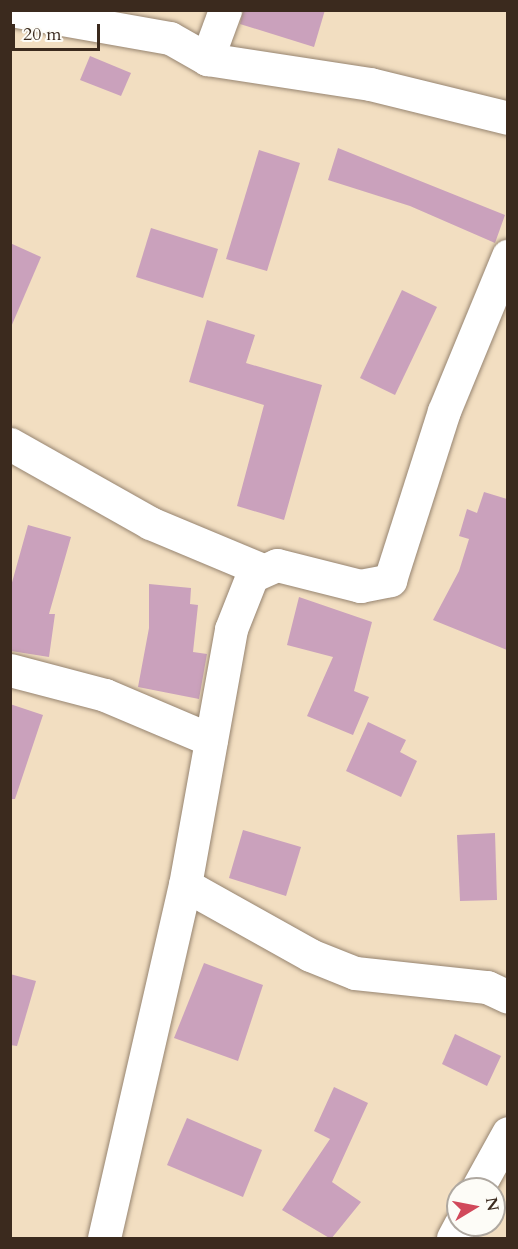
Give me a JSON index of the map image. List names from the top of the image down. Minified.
{"scale_bar":"20 m","north":"right"}
